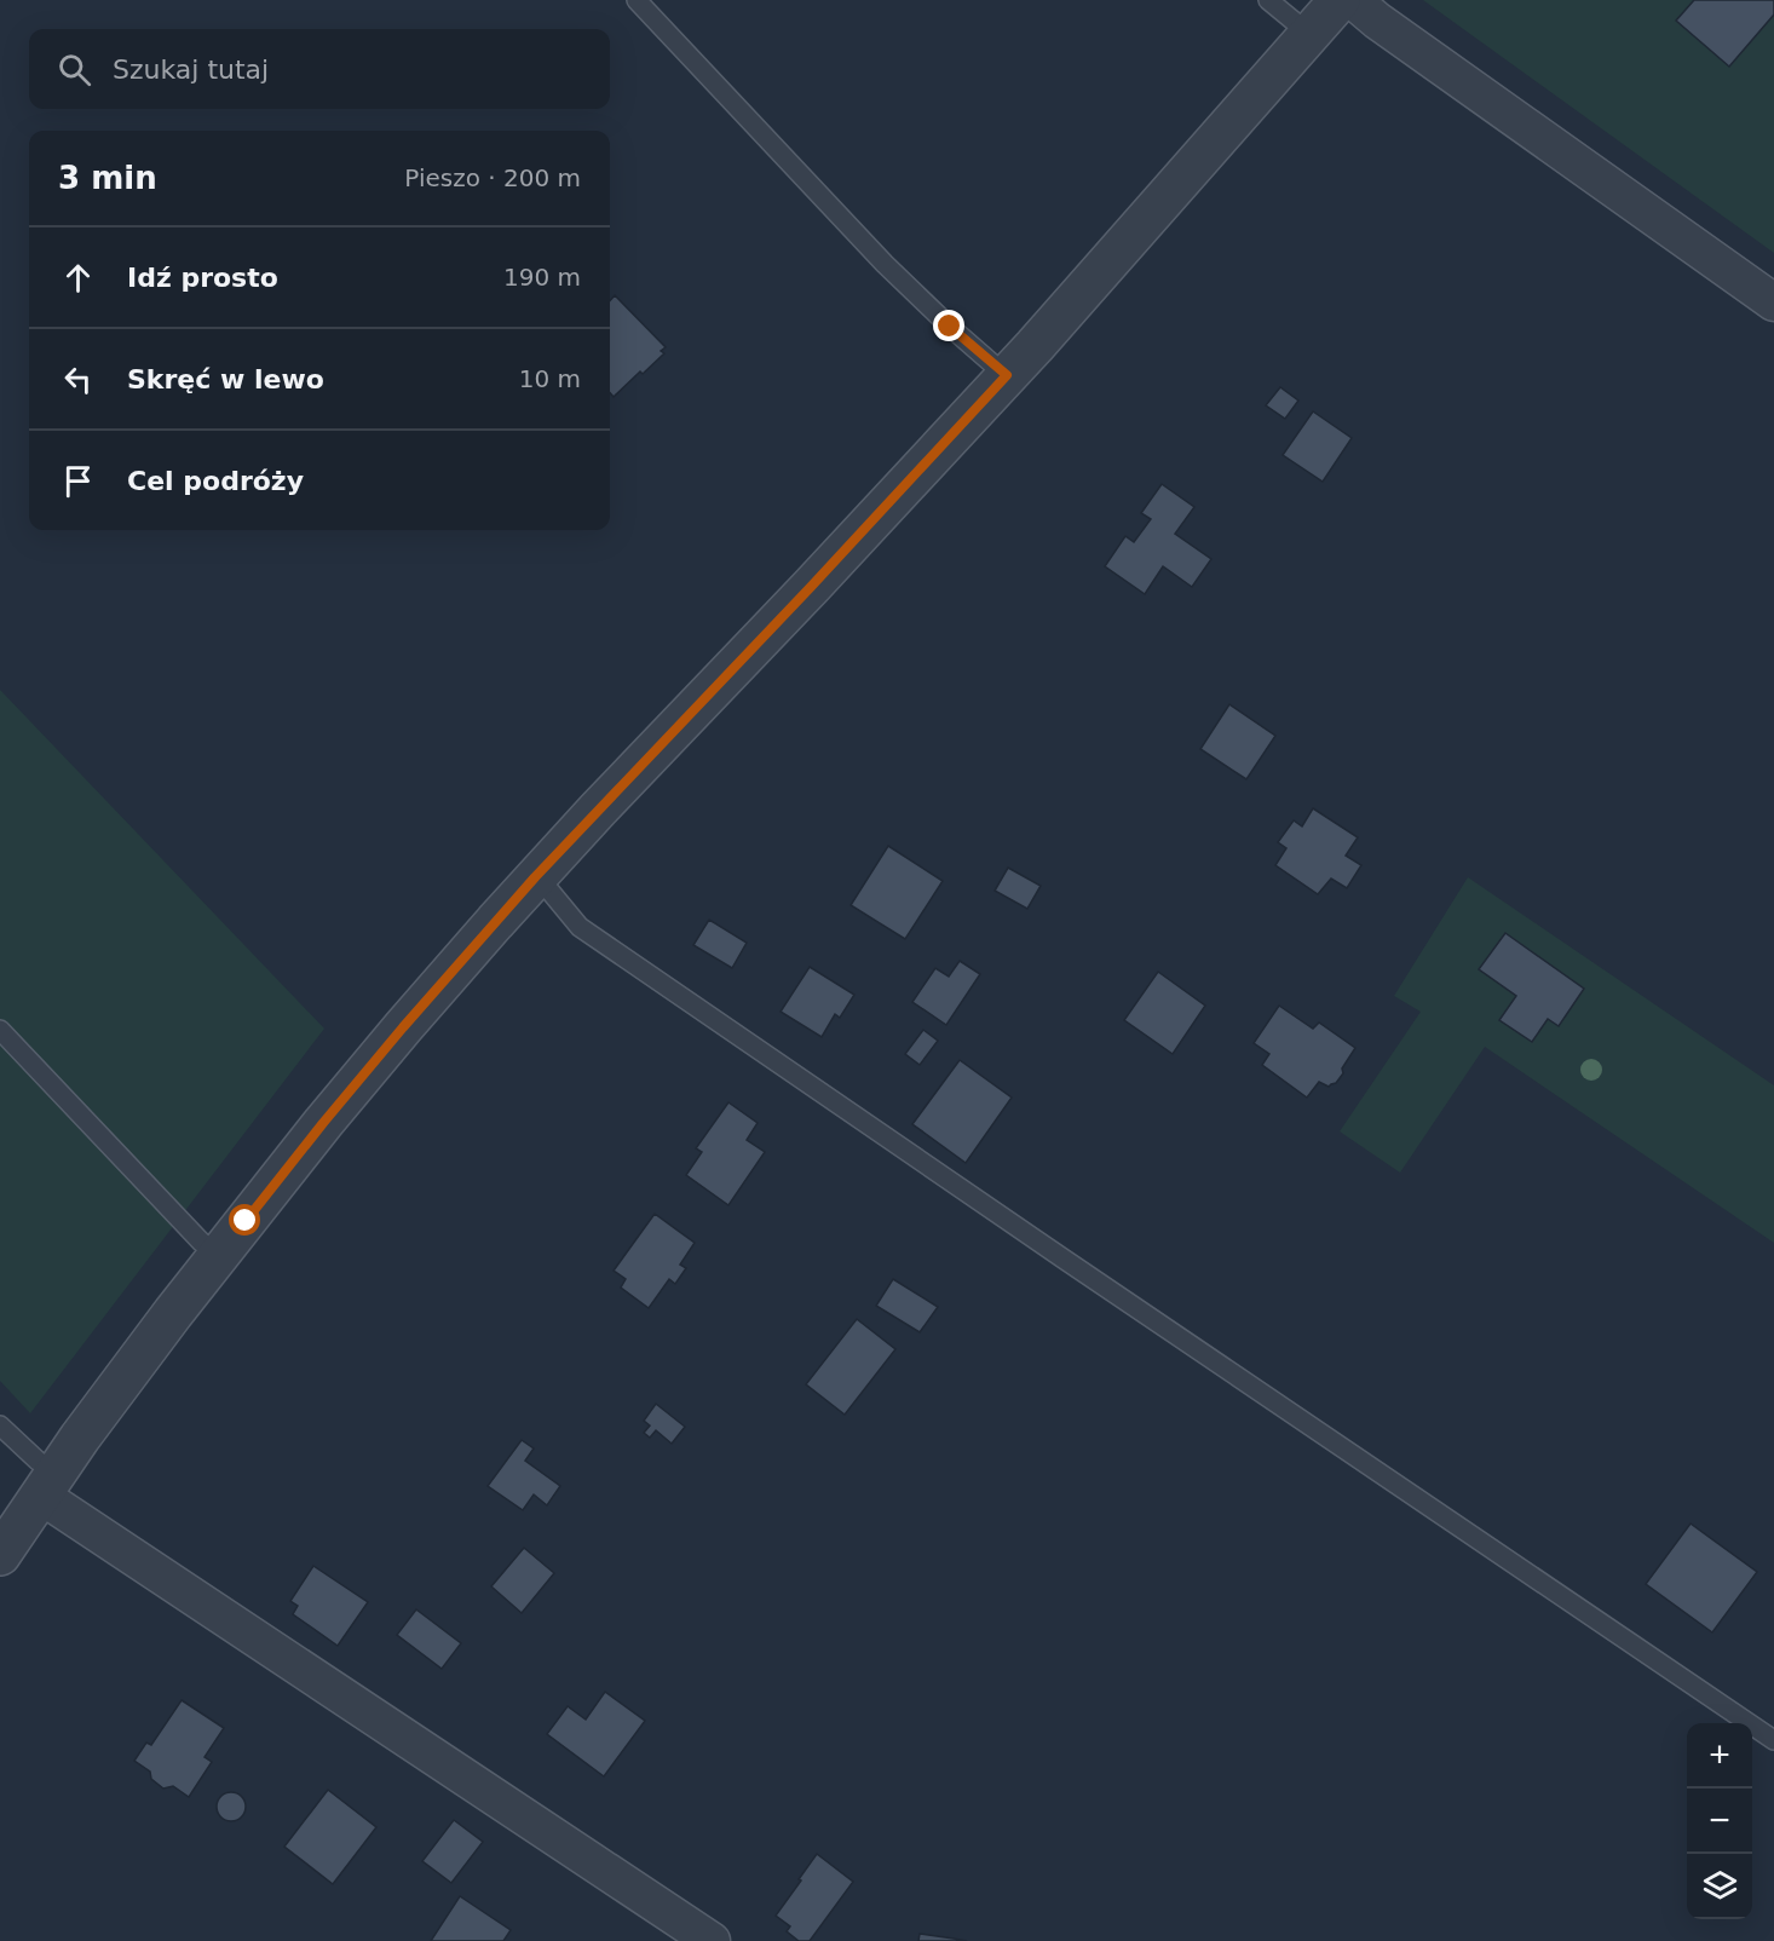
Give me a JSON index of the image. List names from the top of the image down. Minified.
{"page":{"search":"Szukaj tutaj","heading":["3 min","Pieszo · 200 m"],"list":[["Idź prosto","190 m"],["Skręć w lewo","10 m"],"Cel podróży"],"map_buttons":["+","−"]}}
